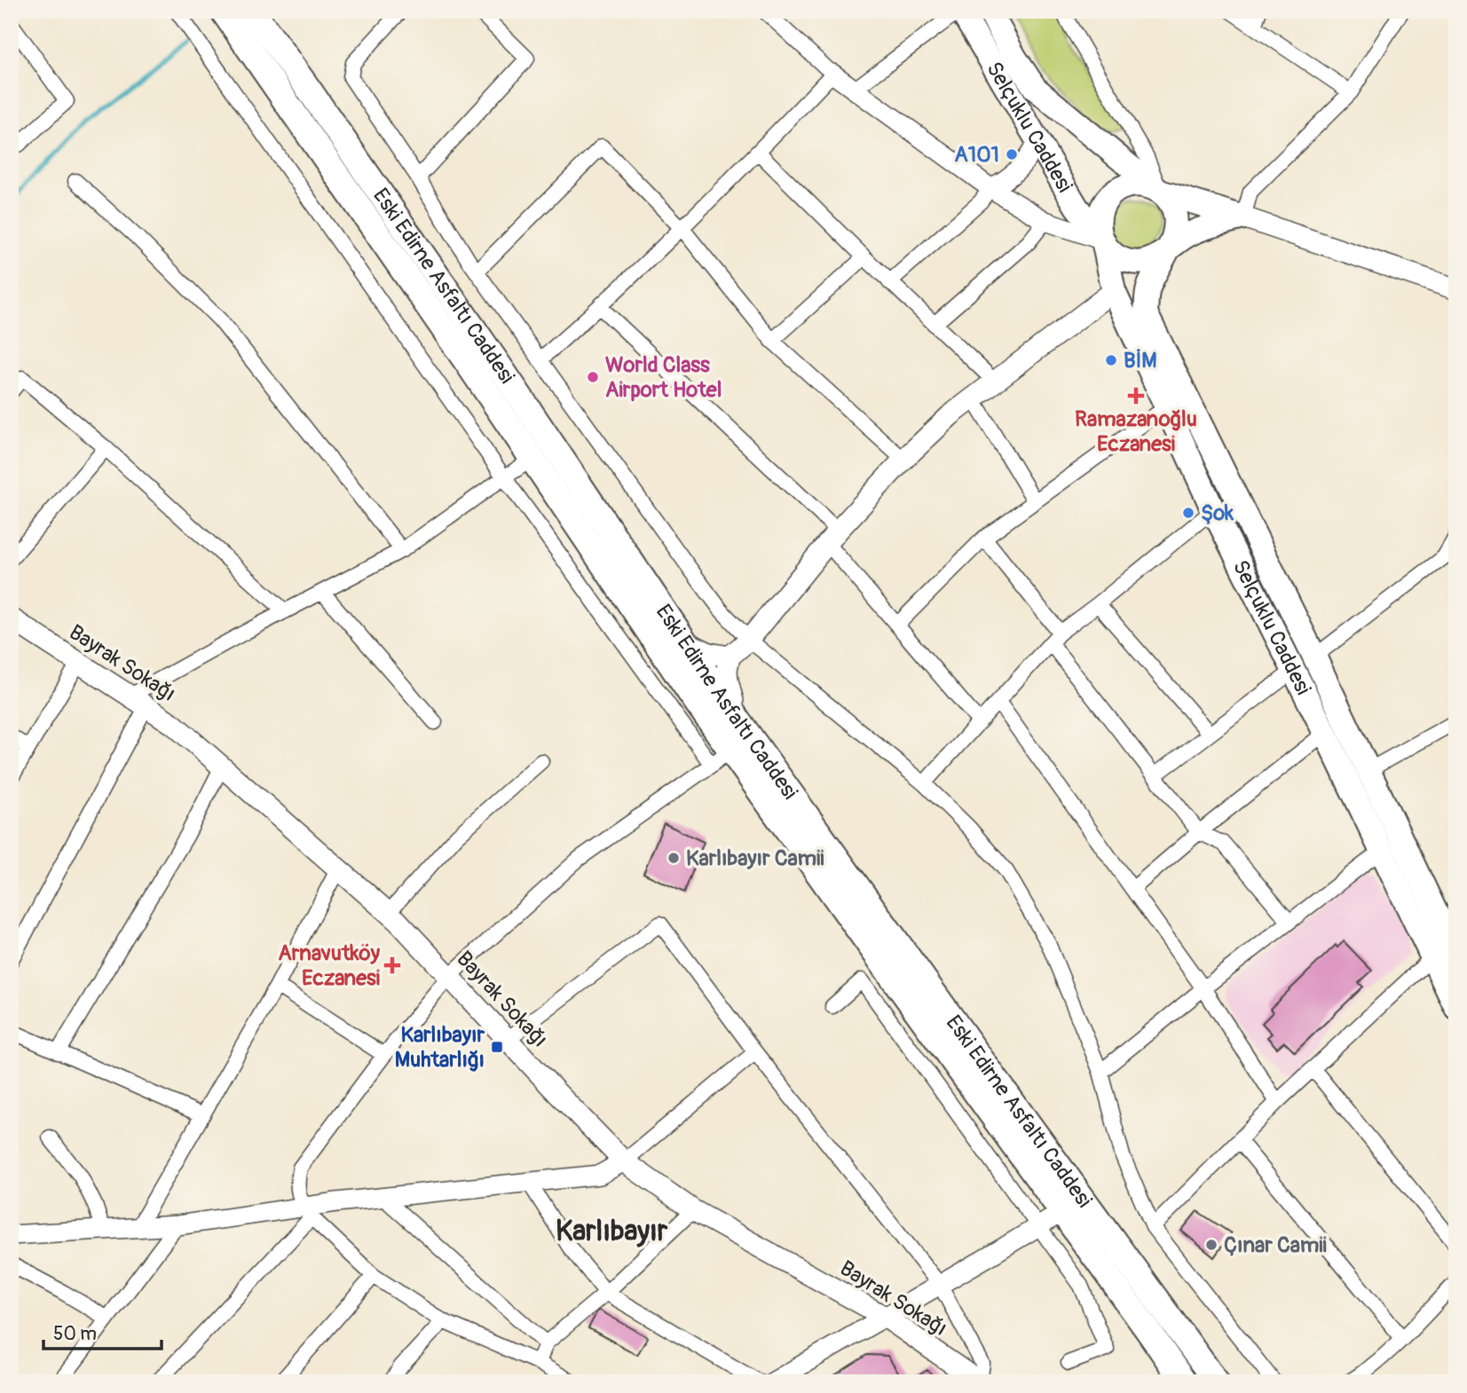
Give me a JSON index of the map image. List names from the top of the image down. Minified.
{"streets":{"highway":["Eski Edirne Asfaltı Caddesi"],"main road":["Selçuklu Caddesi","Bayrak Sokağı"]},"districts":["Karlıbayır"],"places":{"other":["A101","BİM","World Class Airport Hotel","Şok","Karlıbayır Camii","Çınar Camii"],"health":["Ramazanoğlu Eczanesi","Arnavutköy Eczanesi"],"transit":["Karlıbayır Muhtarlığı"]},"scale_bar":"50 m"}
